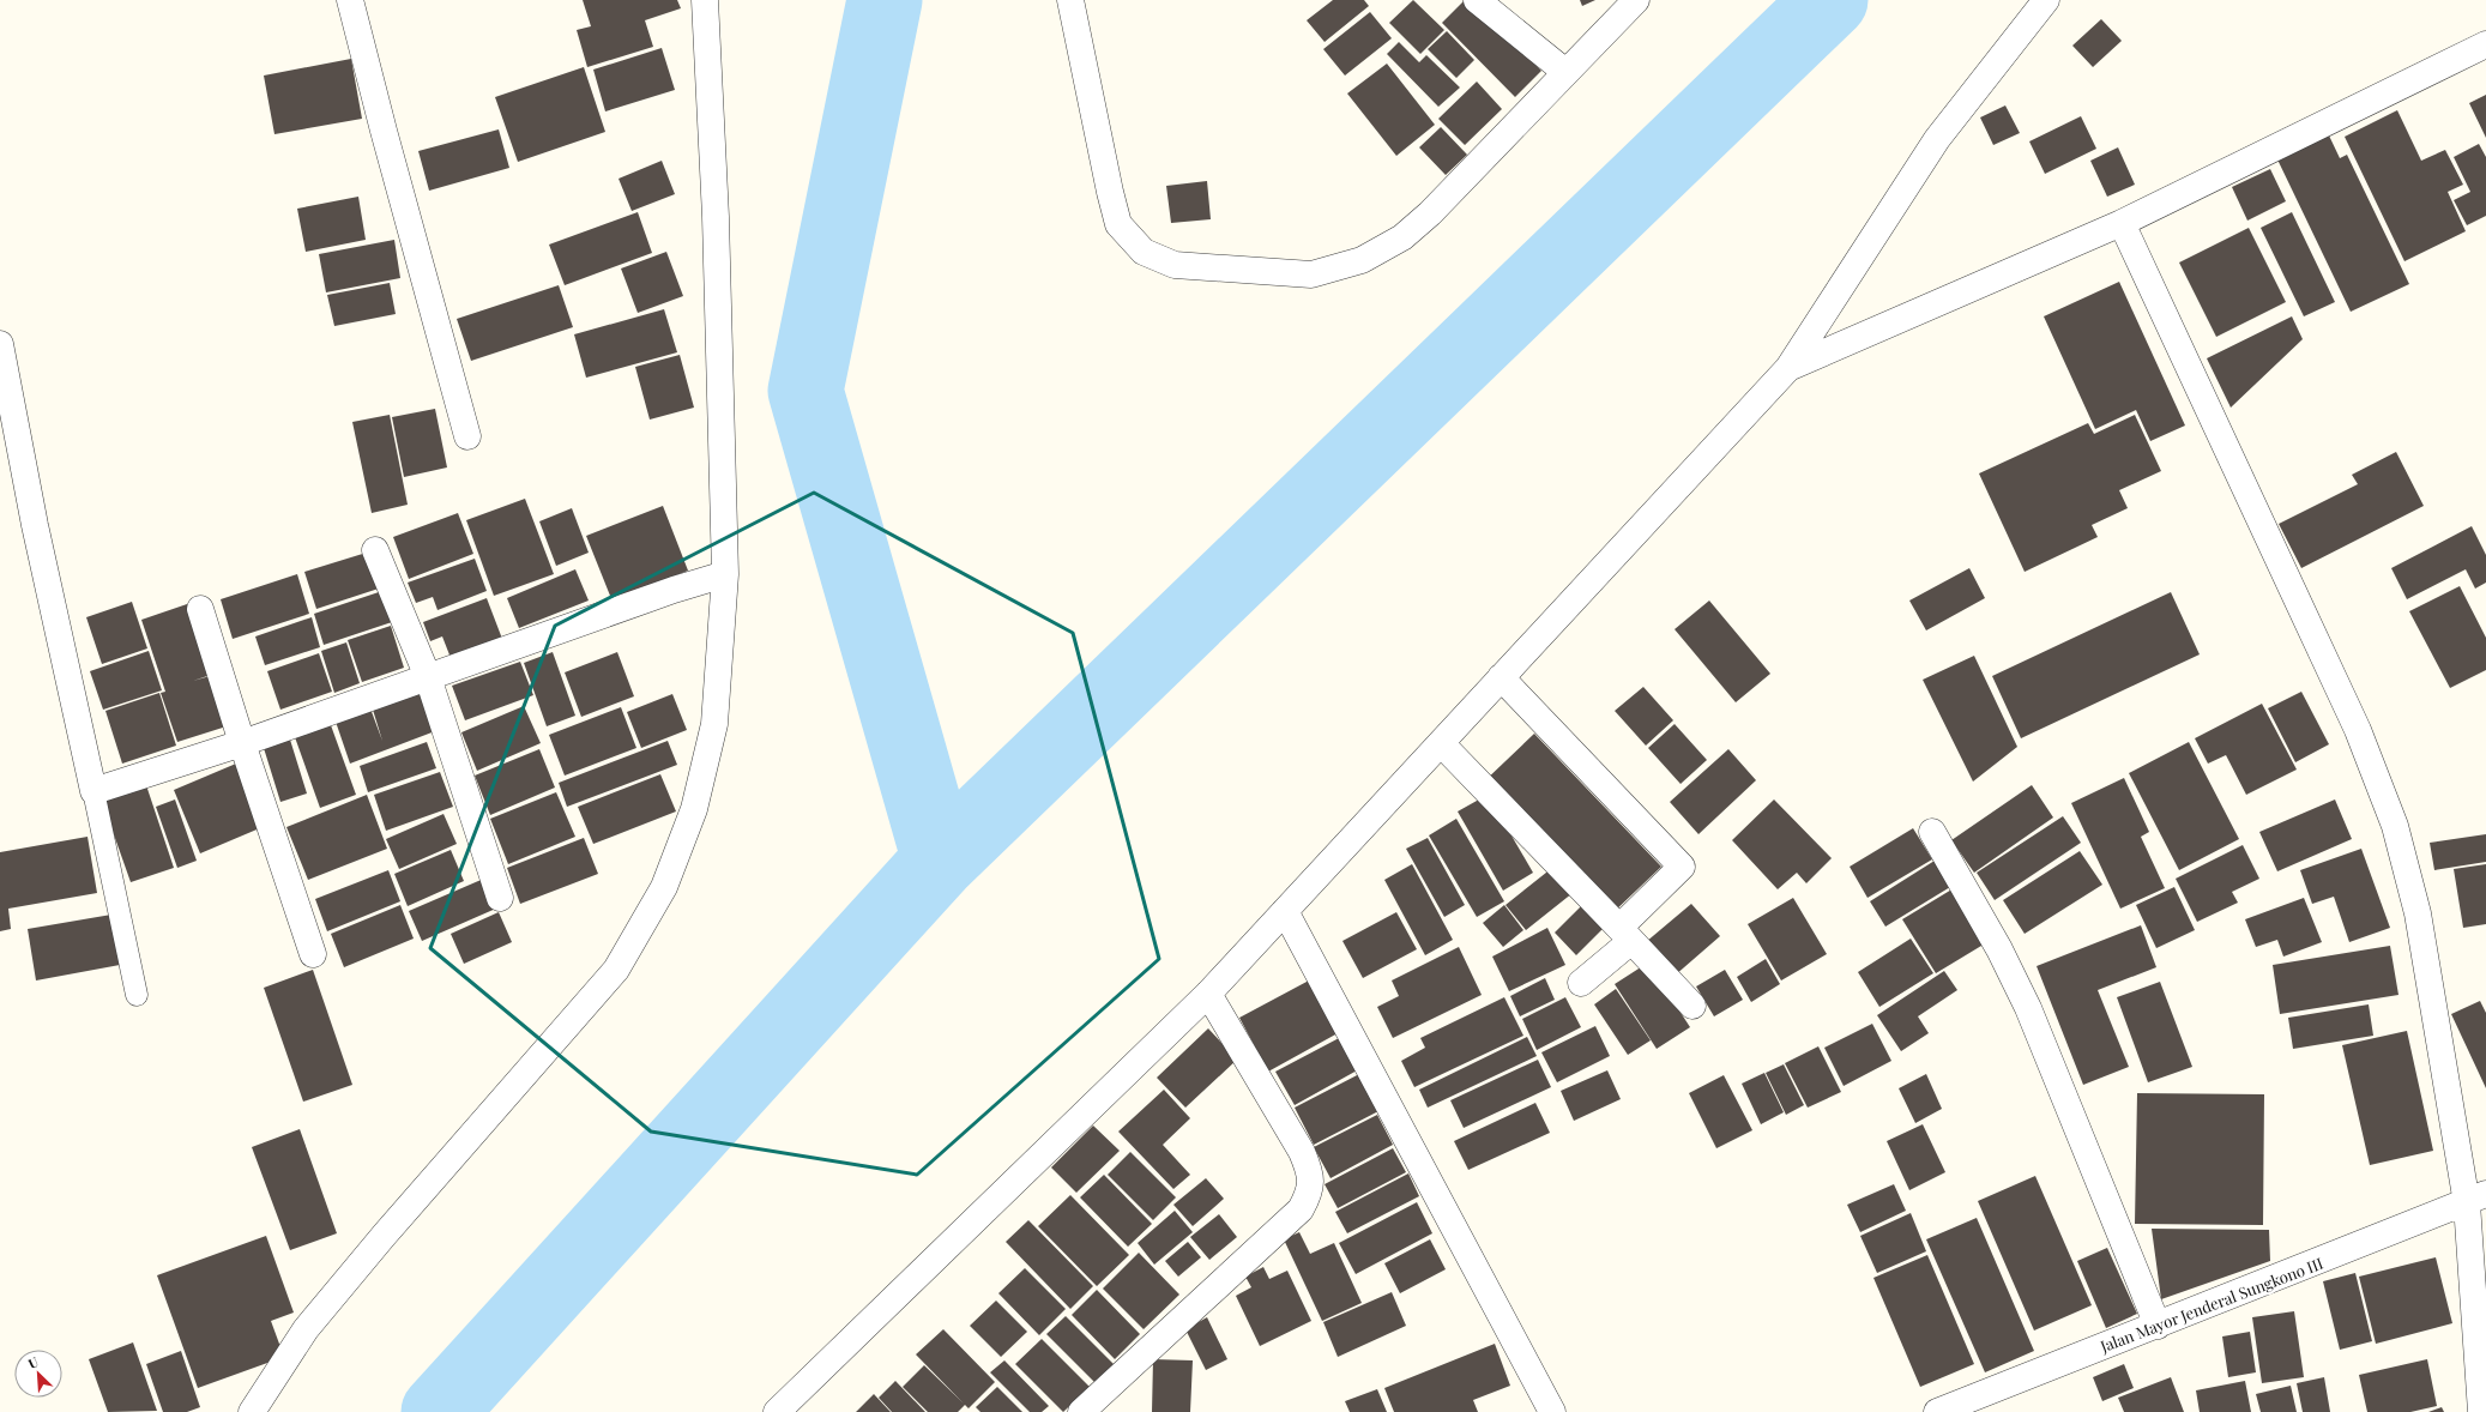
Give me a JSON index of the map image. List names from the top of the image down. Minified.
{"streets":{"street":["Jalan Mayor Jenderal Sungkono III"]},"north":"top left"}
